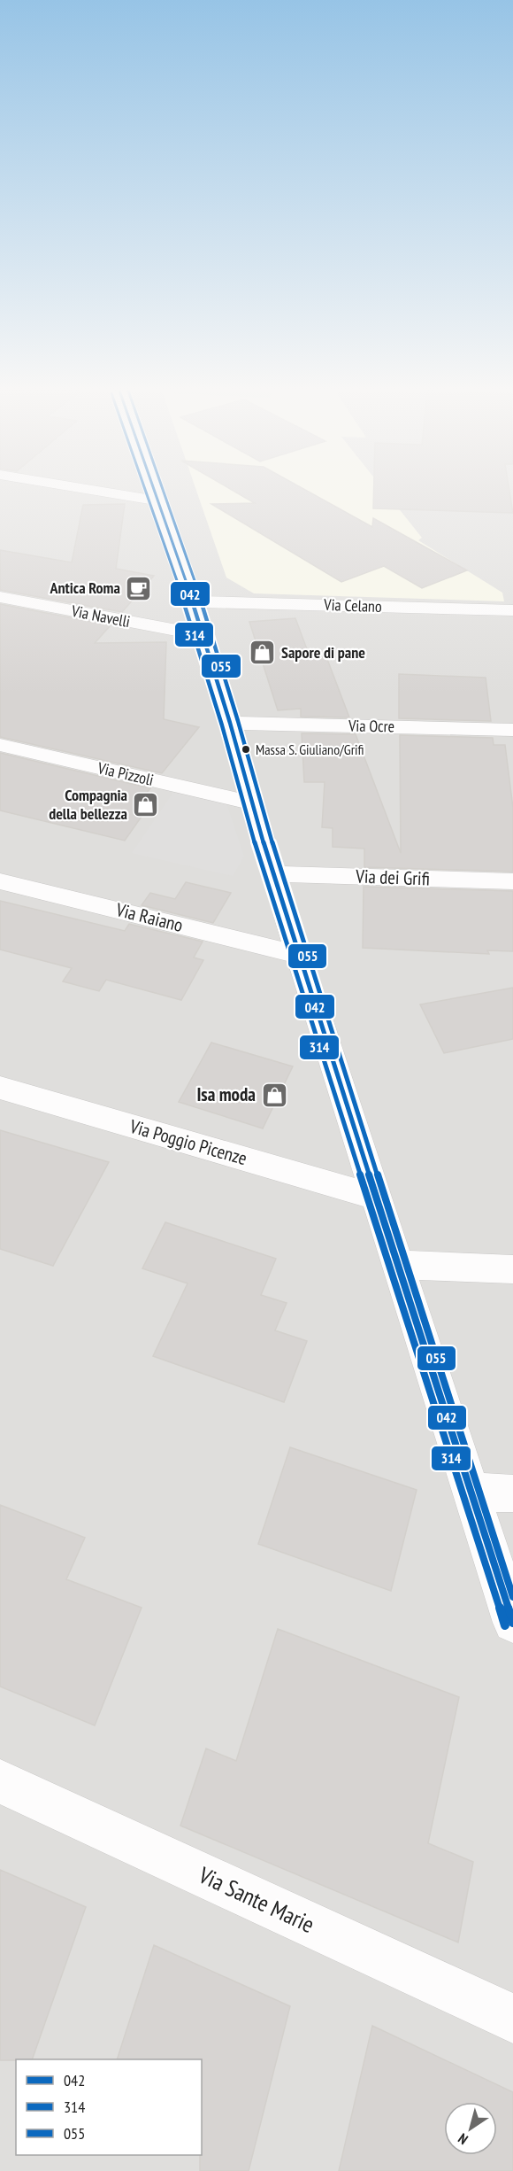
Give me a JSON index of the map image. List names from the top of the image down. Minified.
{"streets":{"street":["Via Celano","Via Navelli","Via Ocre","Via Pizzoli","Via dei Grifi","Via Raiano","Via Poggio Picenze","Via Sante Marie"]},"places":{"cafe":["Antica Roma"],"shop":["Sapore di pane","Compagnia della bellezza","Isa moda"],"other":["Massa S. Giuliano/Grifi"]},"lines":["transit line 042","transit line 314","transit line 055"],"legend":["042","314","055"],"north":"bottom left"}
